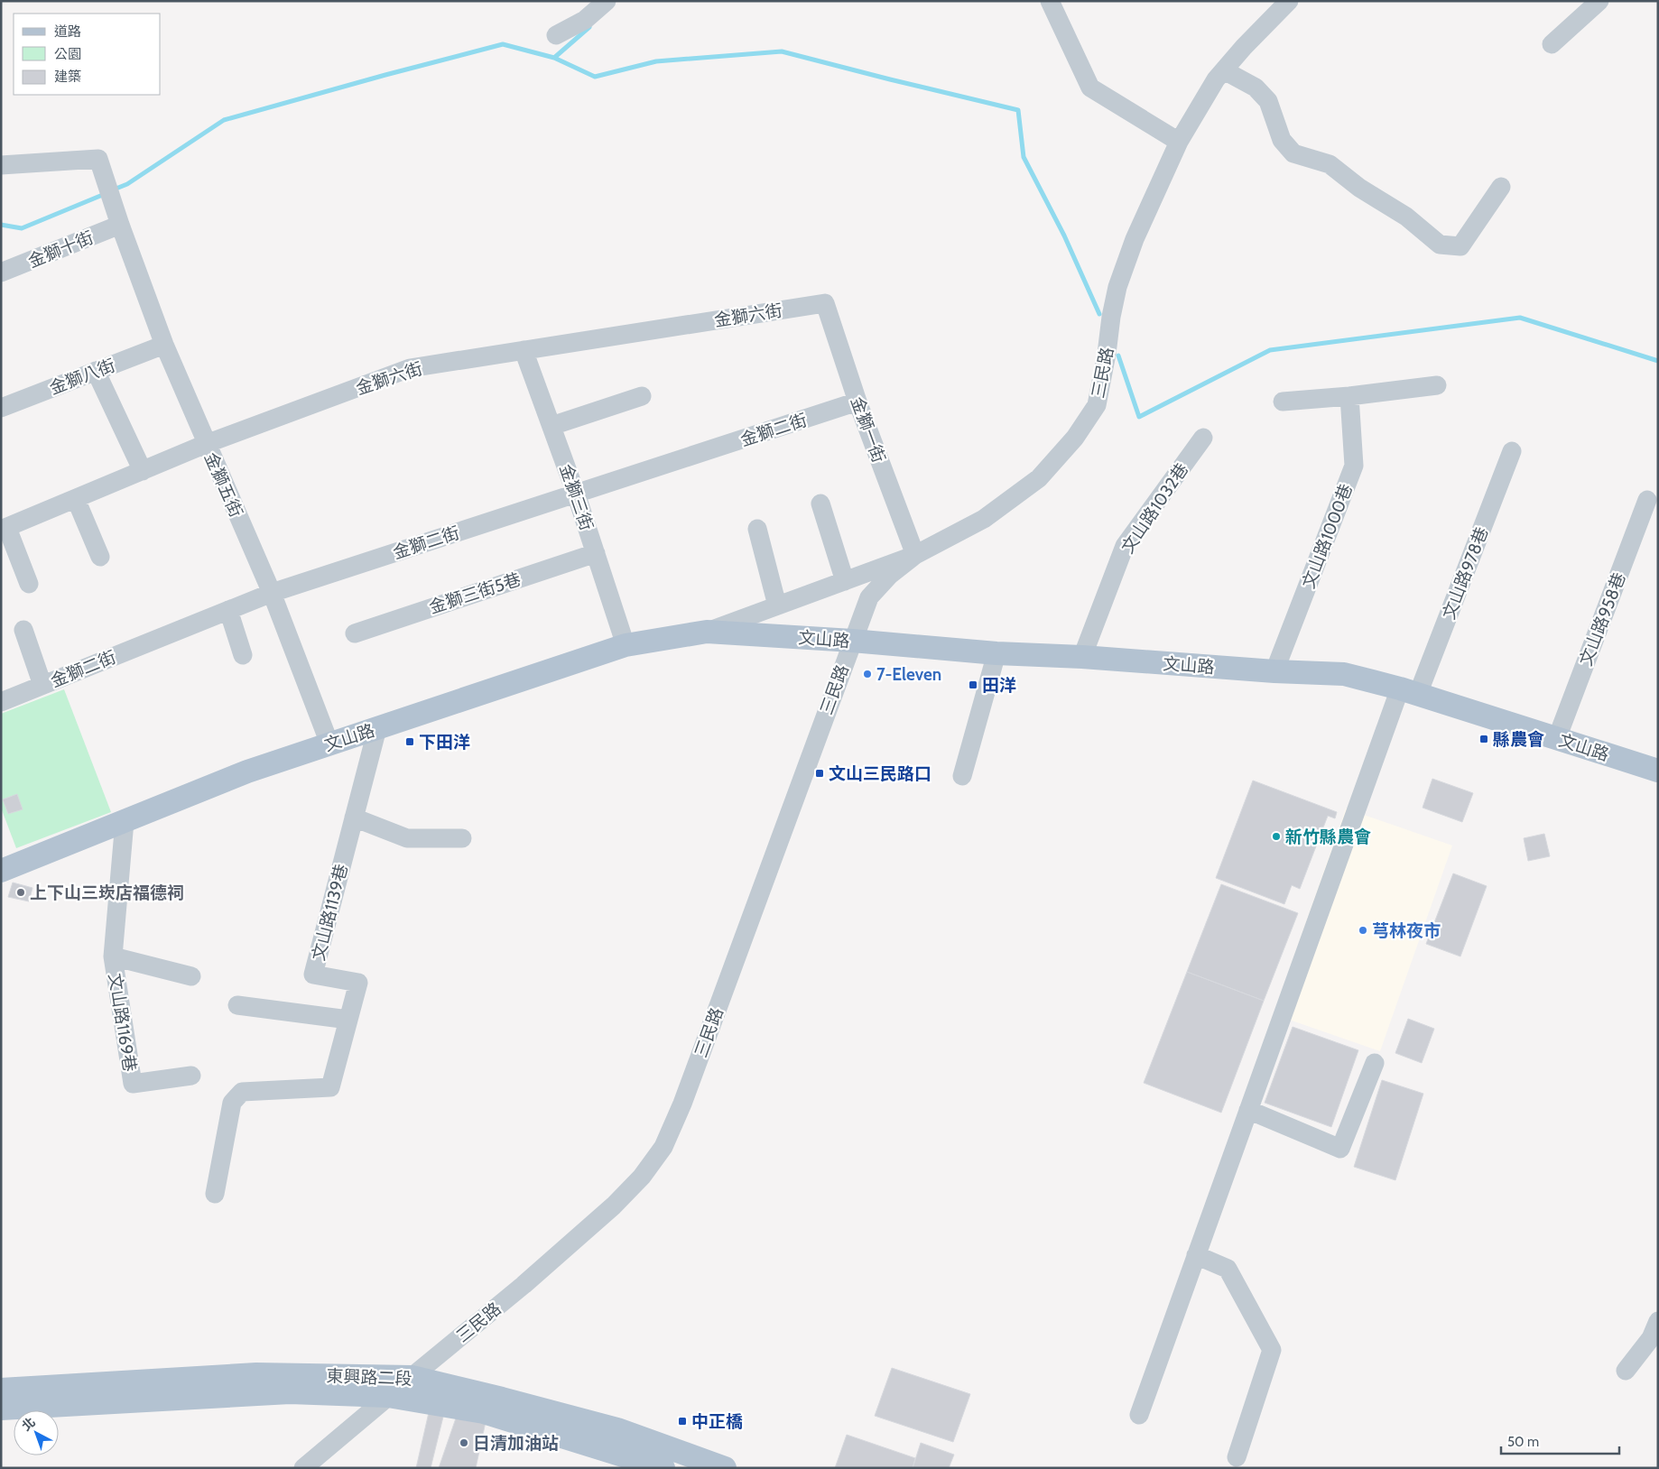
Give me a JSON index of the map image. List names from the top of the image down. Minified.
{"streets":{"main road":["文山路","東興路二段"],"street":["金獅十街","金獅六街","三民路","金獅八街","金獅二街","金獅一街","金獅五街","金獅三街","文山路1032巷","文山路1000巷","文山路978巷","金獅三街5巷","文山路958巷","文山路1139巷","文山路1169巷"]},"crossings":[["金獅十街","金獅五街"],["金獅六街","金獅一街"],["金獅六街","金獅五街"],["金獅六街","金獅三街"],["三民路","金獅一街"],["三民路","文山路"],["三民路","東興路二段"],["金獅八街","金獅五街"],["金獅二街","金獅一街"],["金獅二街","金獅五街"],["金獅二街","金獅三街"],["金獅一街","文山路"],["金獅五街","文山路"],["金獅三街","金獅三街5巷"],["金獅三街","文山路"],["文山路1032巷","文山路"],["文山路1000巷","文山路"],["文山路978巷","文山路"],["文山路958巷","文山路"],["文山路","文山路1139巷"],["文山路","文山路1169巷"]],"places":{"other":["7-Eleven","新竹縣農會","上下山三崁店福德祠","芎林夜市","日清加油站"],"transit":["田洋","縣農會","下田洋","文山三民路口","中正橋"]},"legend":["道路","公園","建築"],"scale_bar":"50 m","north":"top left"}
